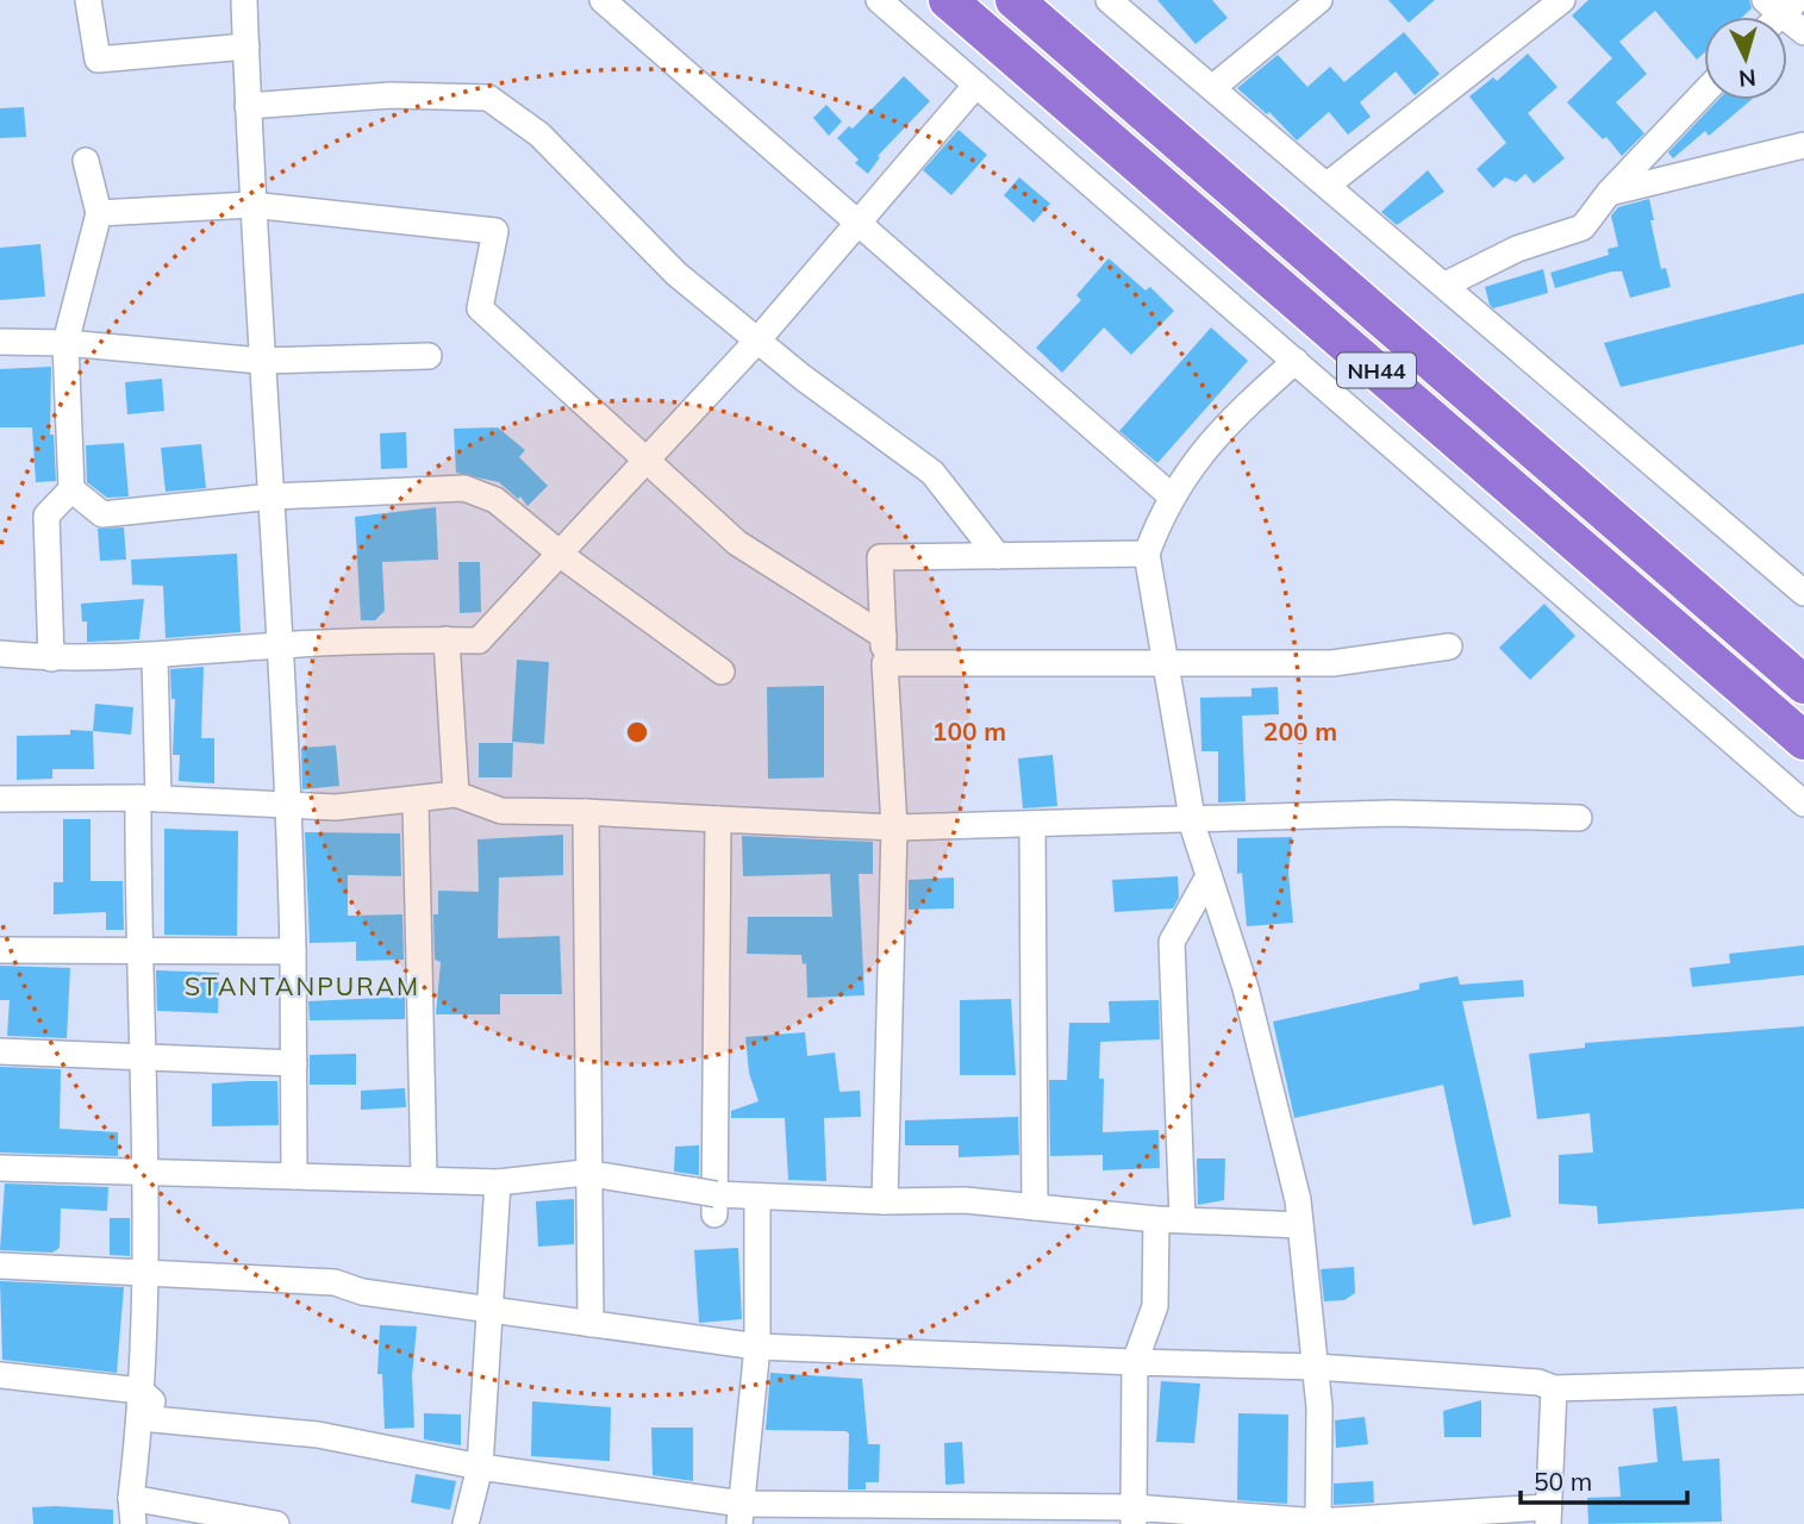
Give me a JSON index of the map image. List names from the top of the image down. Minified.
{"streets":{"highway":["NH44"]},"districts":["STANTANPURAM"],"scale_bar":"50 m","north":"bottom","rings":["100 m","200 m"]}
